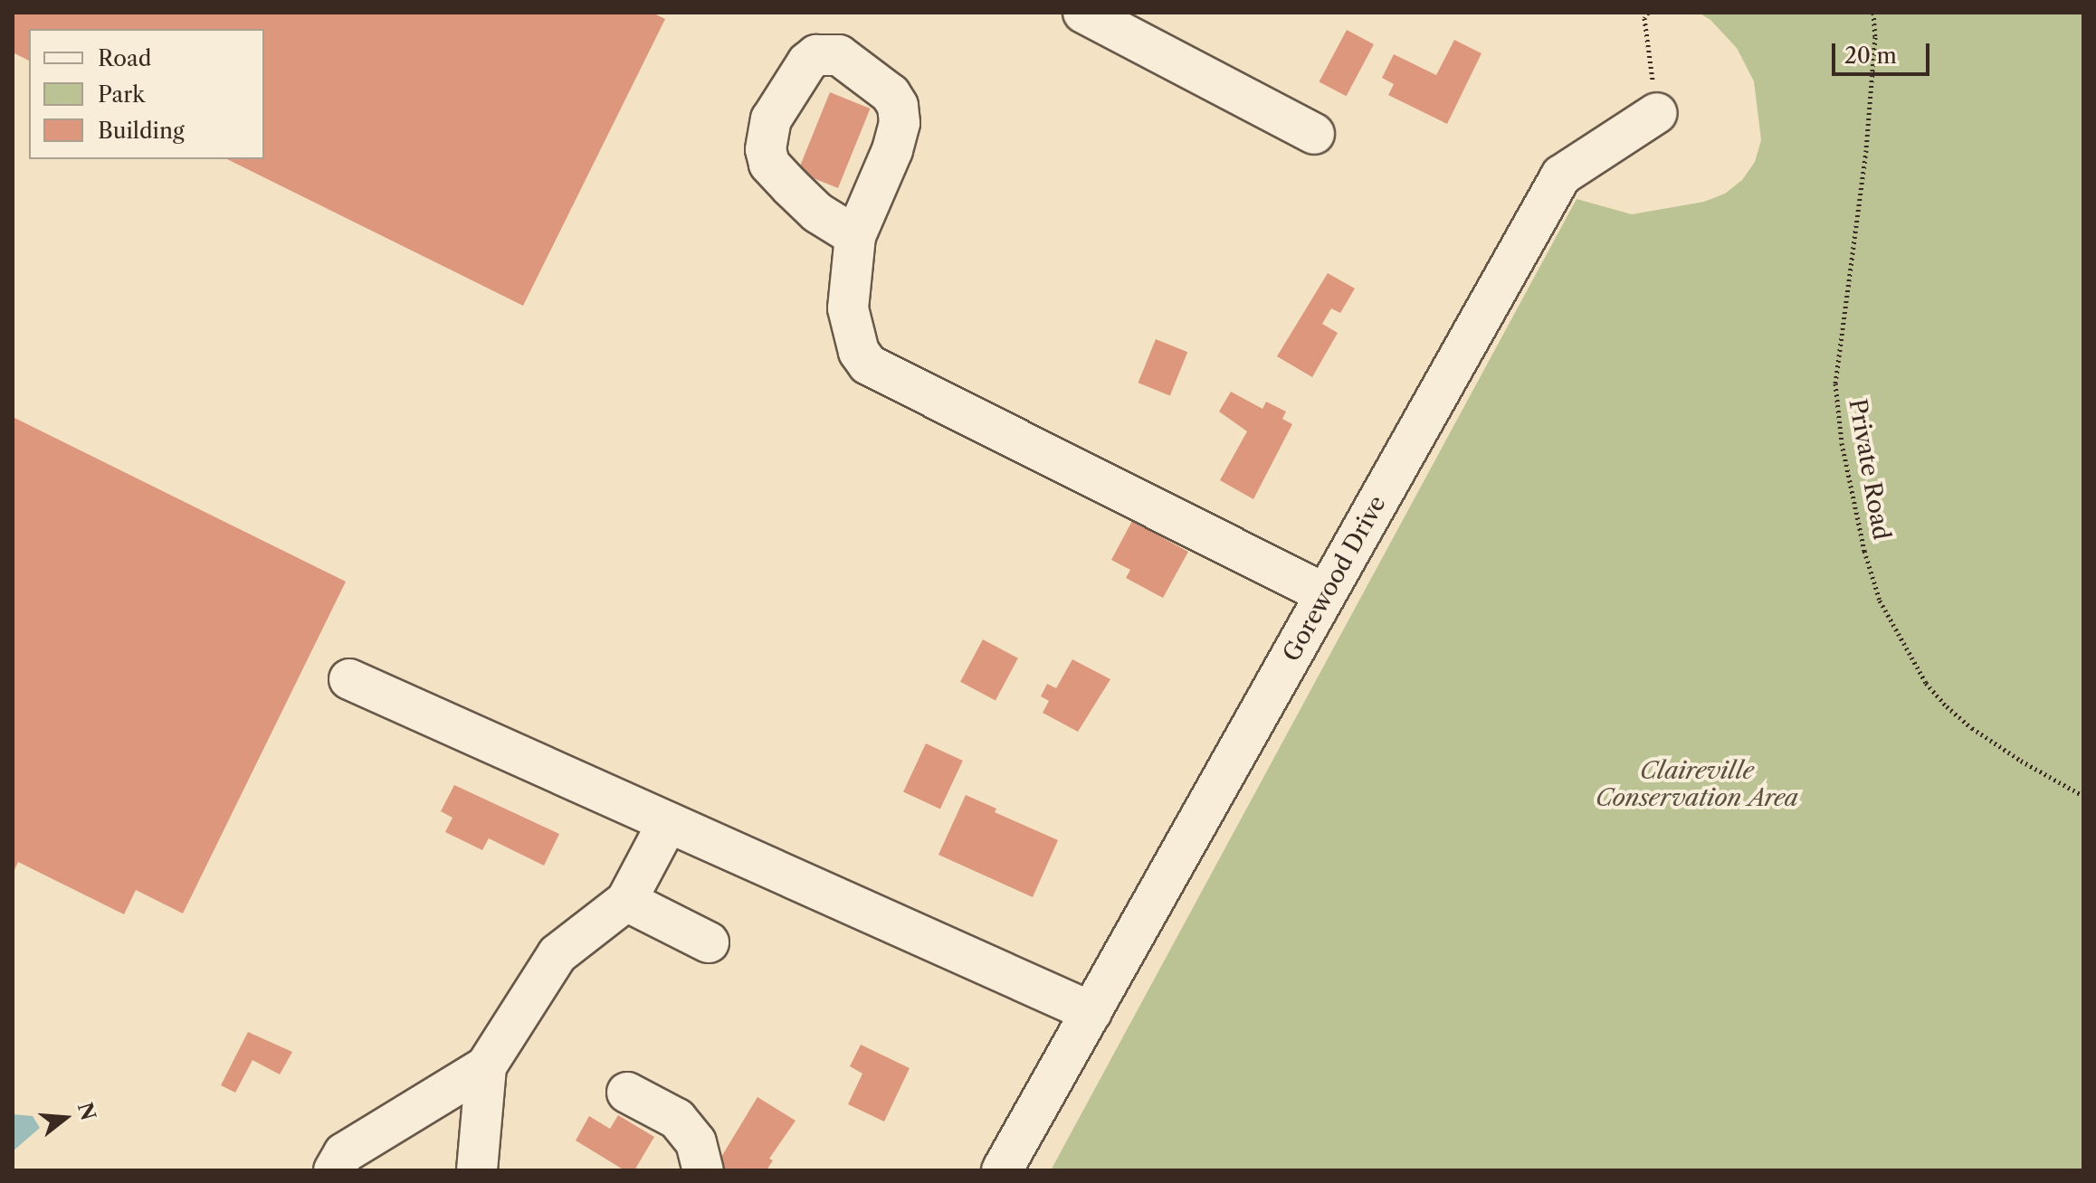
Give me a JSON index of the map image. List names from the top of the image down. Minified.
{"streets":{"street":["Gorewood Drive"],"path":["Private Road"]},"parks":["Claireville Conservation Area"],"legend":["Road","Park","Building"],"scale_bar":"20 m","north":"right"}
